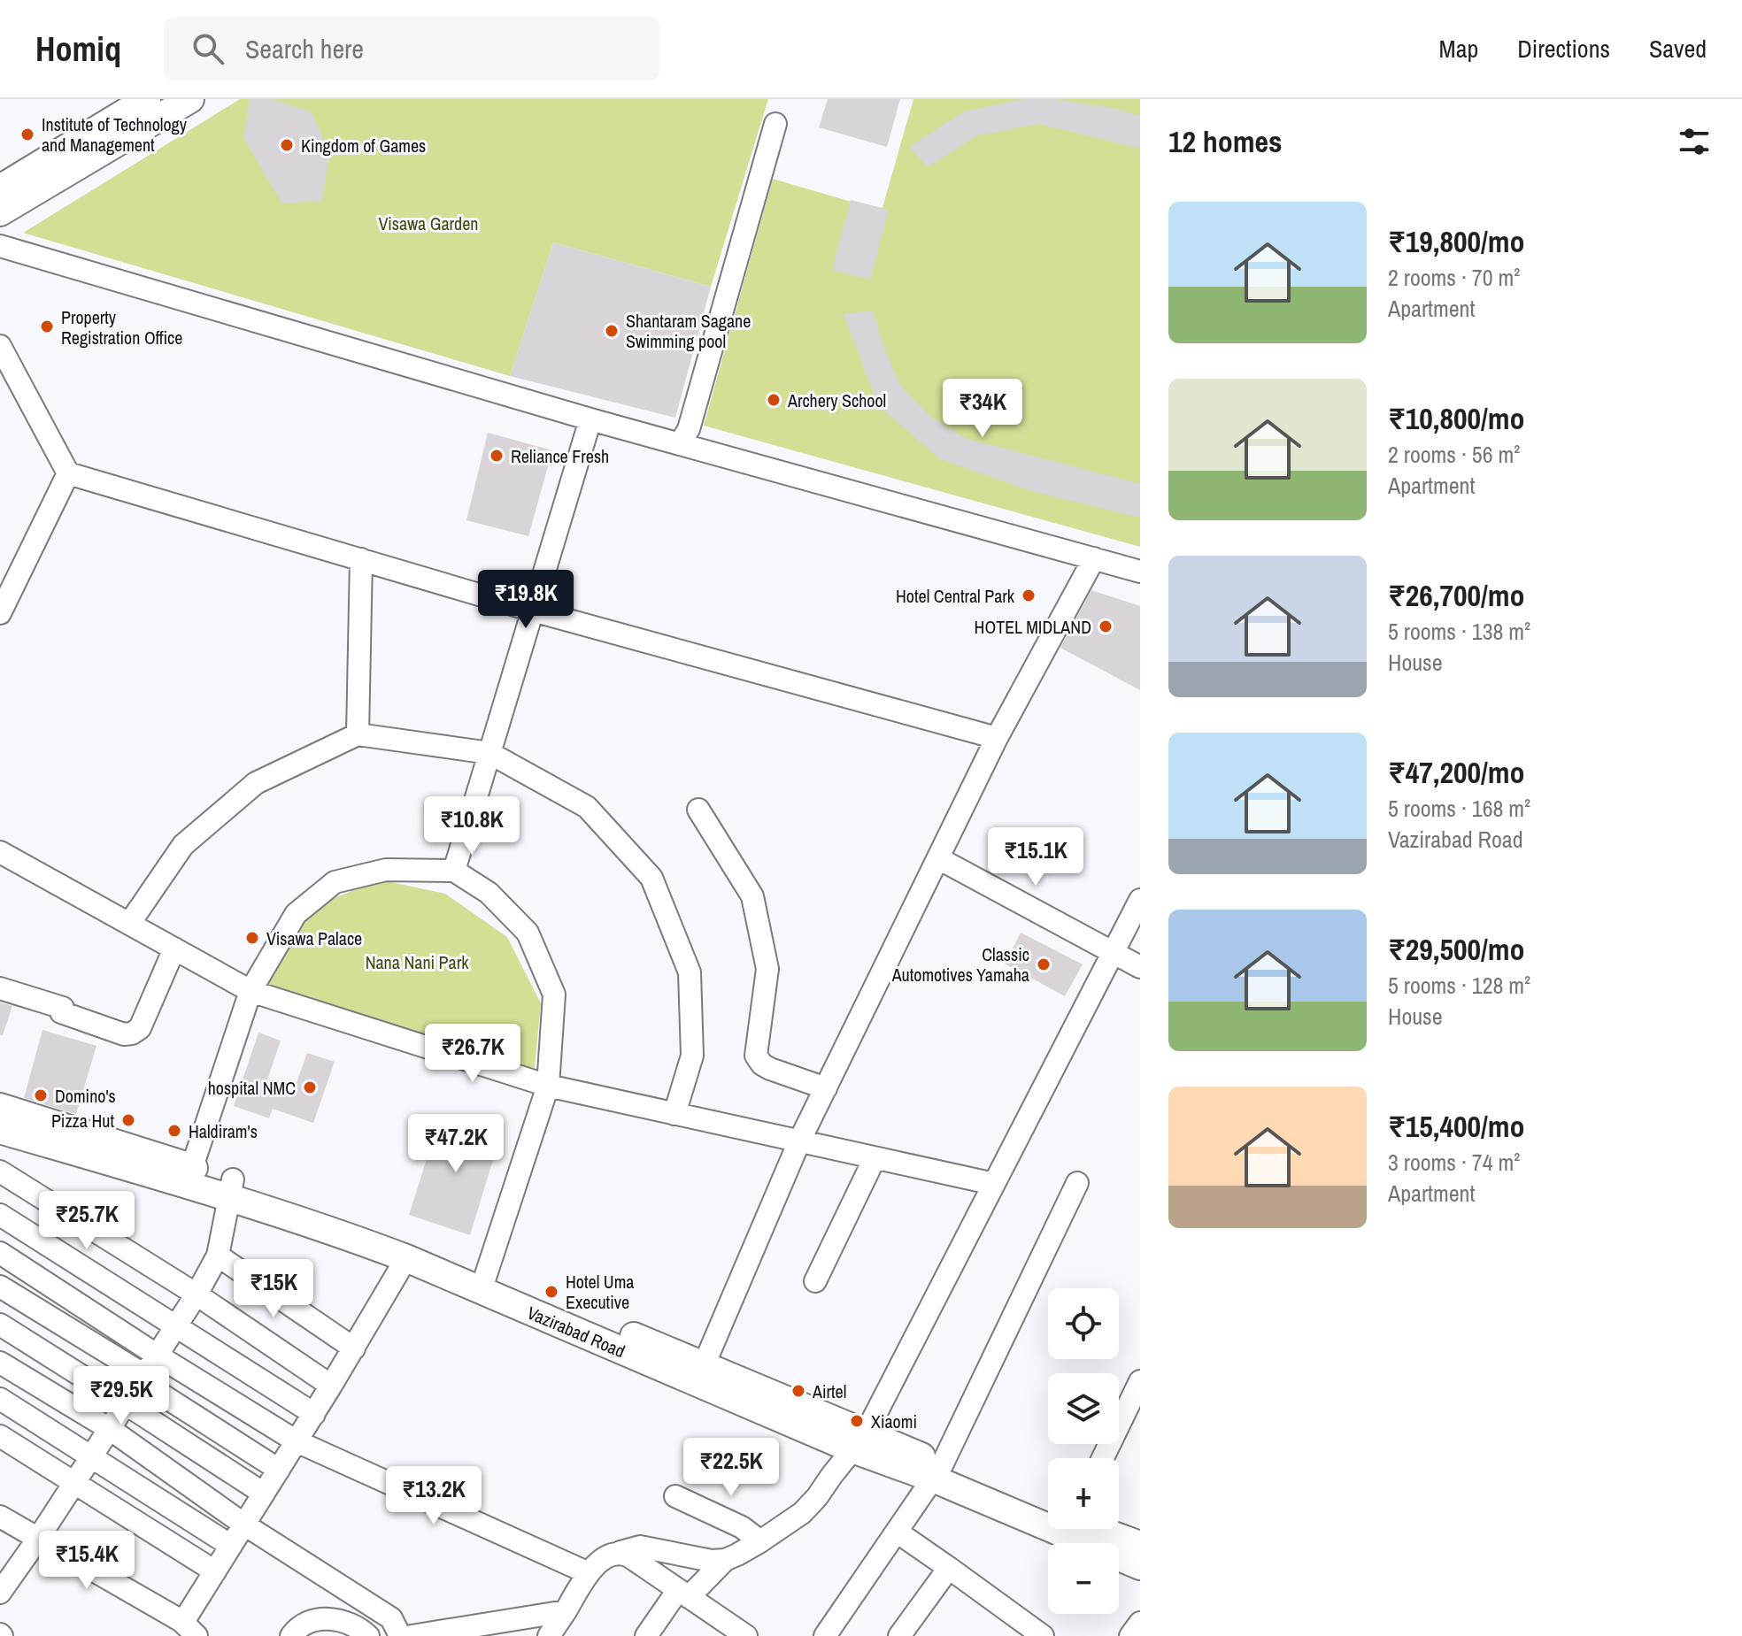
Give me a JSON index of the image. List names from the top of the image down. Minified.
{"streets":{"main road":["Vazirabad Road"]},"parks":["Visawa Garden","Nana Nani Park"],"places":["Institute of Technology and Management","Kingdom of Games","Property Registration Office","Shantaram Sagane Swimming pool","Archery School","Reliance Fresh","Hotel Central Park","HOTEL MIDLAND","Visawa Palace","Classic Automotives Yamaha","hospital NMC","Domino's","Pizza Hut","Haldiram's","Hotel Uma Executive","Airtel","Xiaomi"],"page":{"header":"Homiq","search":"Search here","nav":["Map","Directions","Saved"],"heading":"12 homes","list":[{"name":"₹19,800/mo","note":"2 rooms · 70 m² · Apartment"},{"name":"₹10,800/mo","note":"2 rooms · 56 m² · Apartment"},{"name":"₹26,700/mo","note":"5 rooms · 138 m² · House"},{"name":"₹47,200/mo","note":"5 rooms · 168 m² · Vazirabad Road"},{"name":"₹29,500/mo","note":"5 rooms · 128 m² · House"},{"name":"₹15,400/mo","note":"3 rooms · 74 m² · Apartment"}],"price":["₹34K","₹19.8K","₹10.8K","₹15.1K","₹26.7K","₹47.2K","₹25.7K","₹15K","₹29.5K","₹22.5K","₹13.2K","₹15.4K"],"map_buttons":["+","−"]}}
